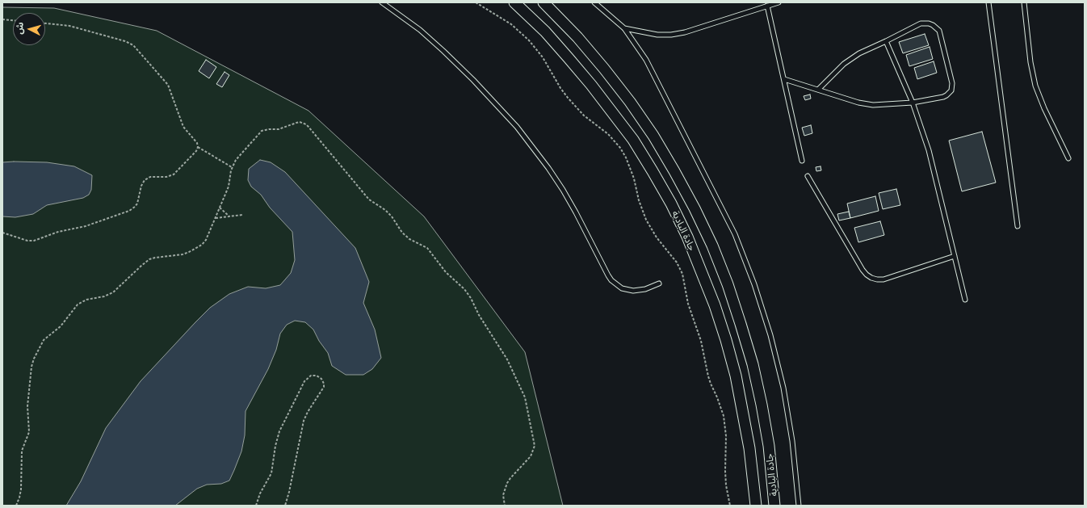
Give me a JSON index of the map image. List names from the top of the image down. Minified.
{"streets":{"street":["جادة البادية"]},"north":"left"}
